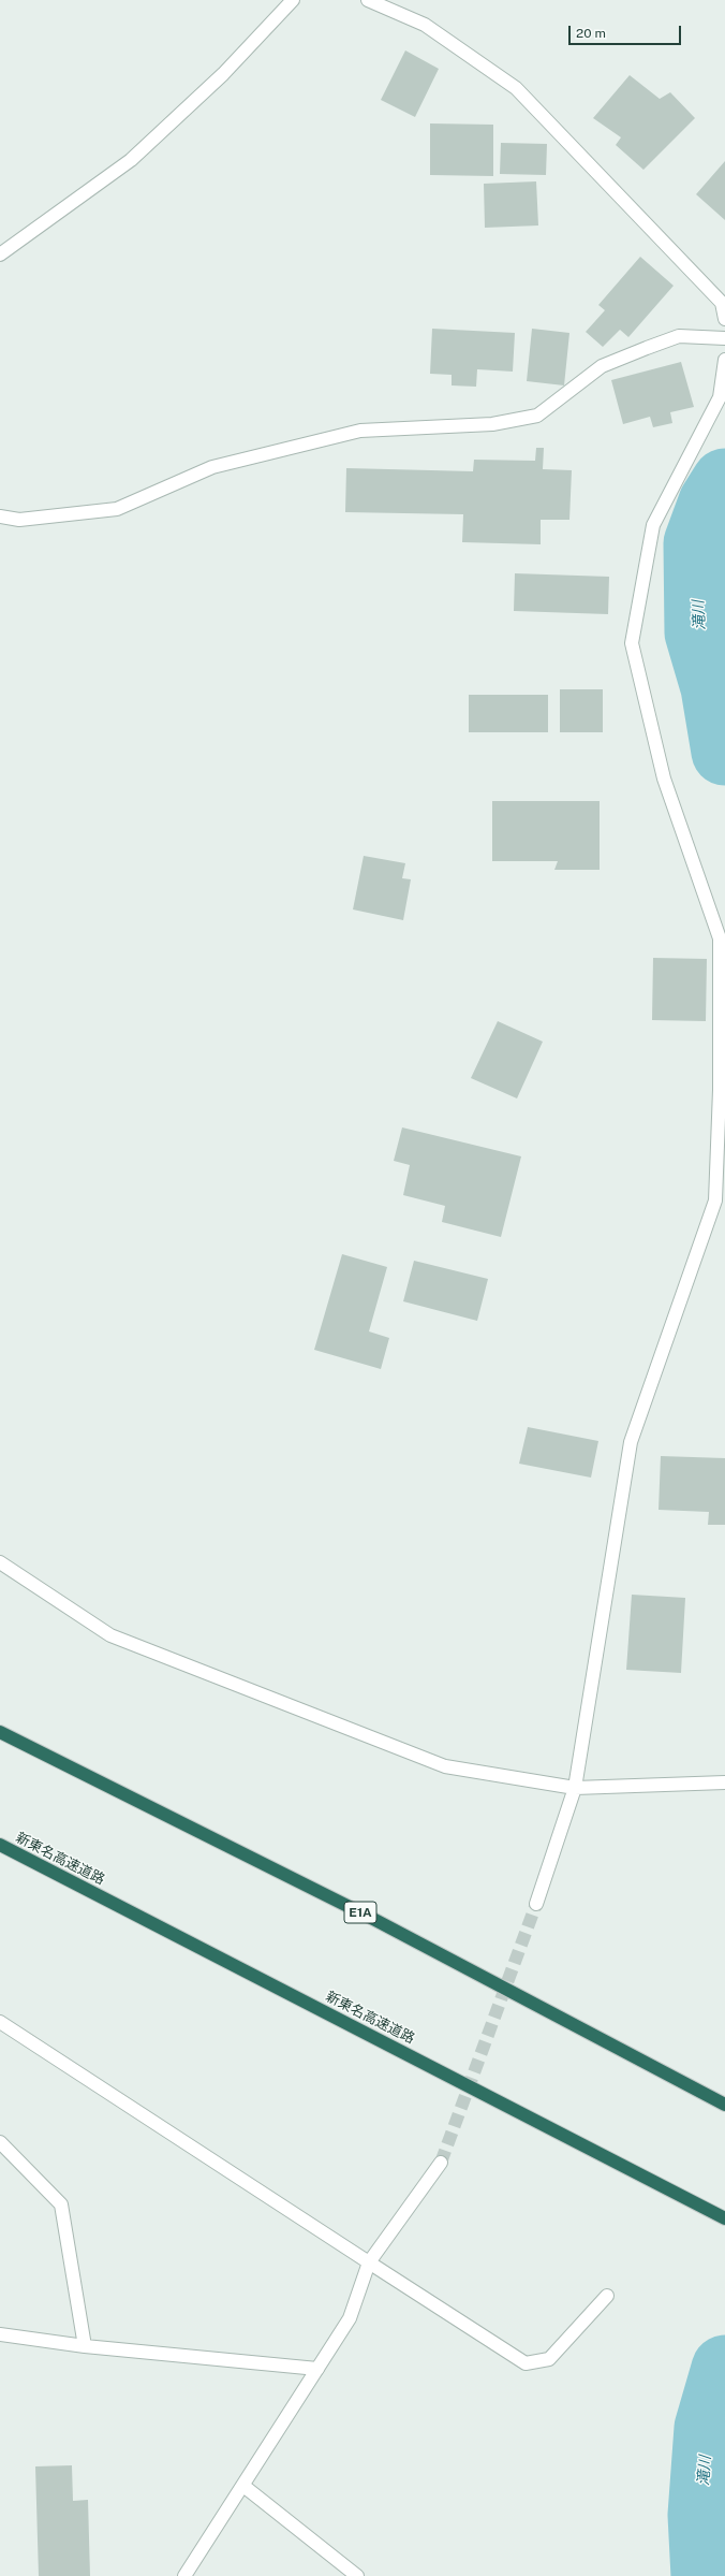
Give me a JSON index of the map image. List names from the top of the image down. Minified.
{"streets":{"highway":["新東名高速道路","E1A"]},"water":["滝川"],"scale_bar":"20 m"}
